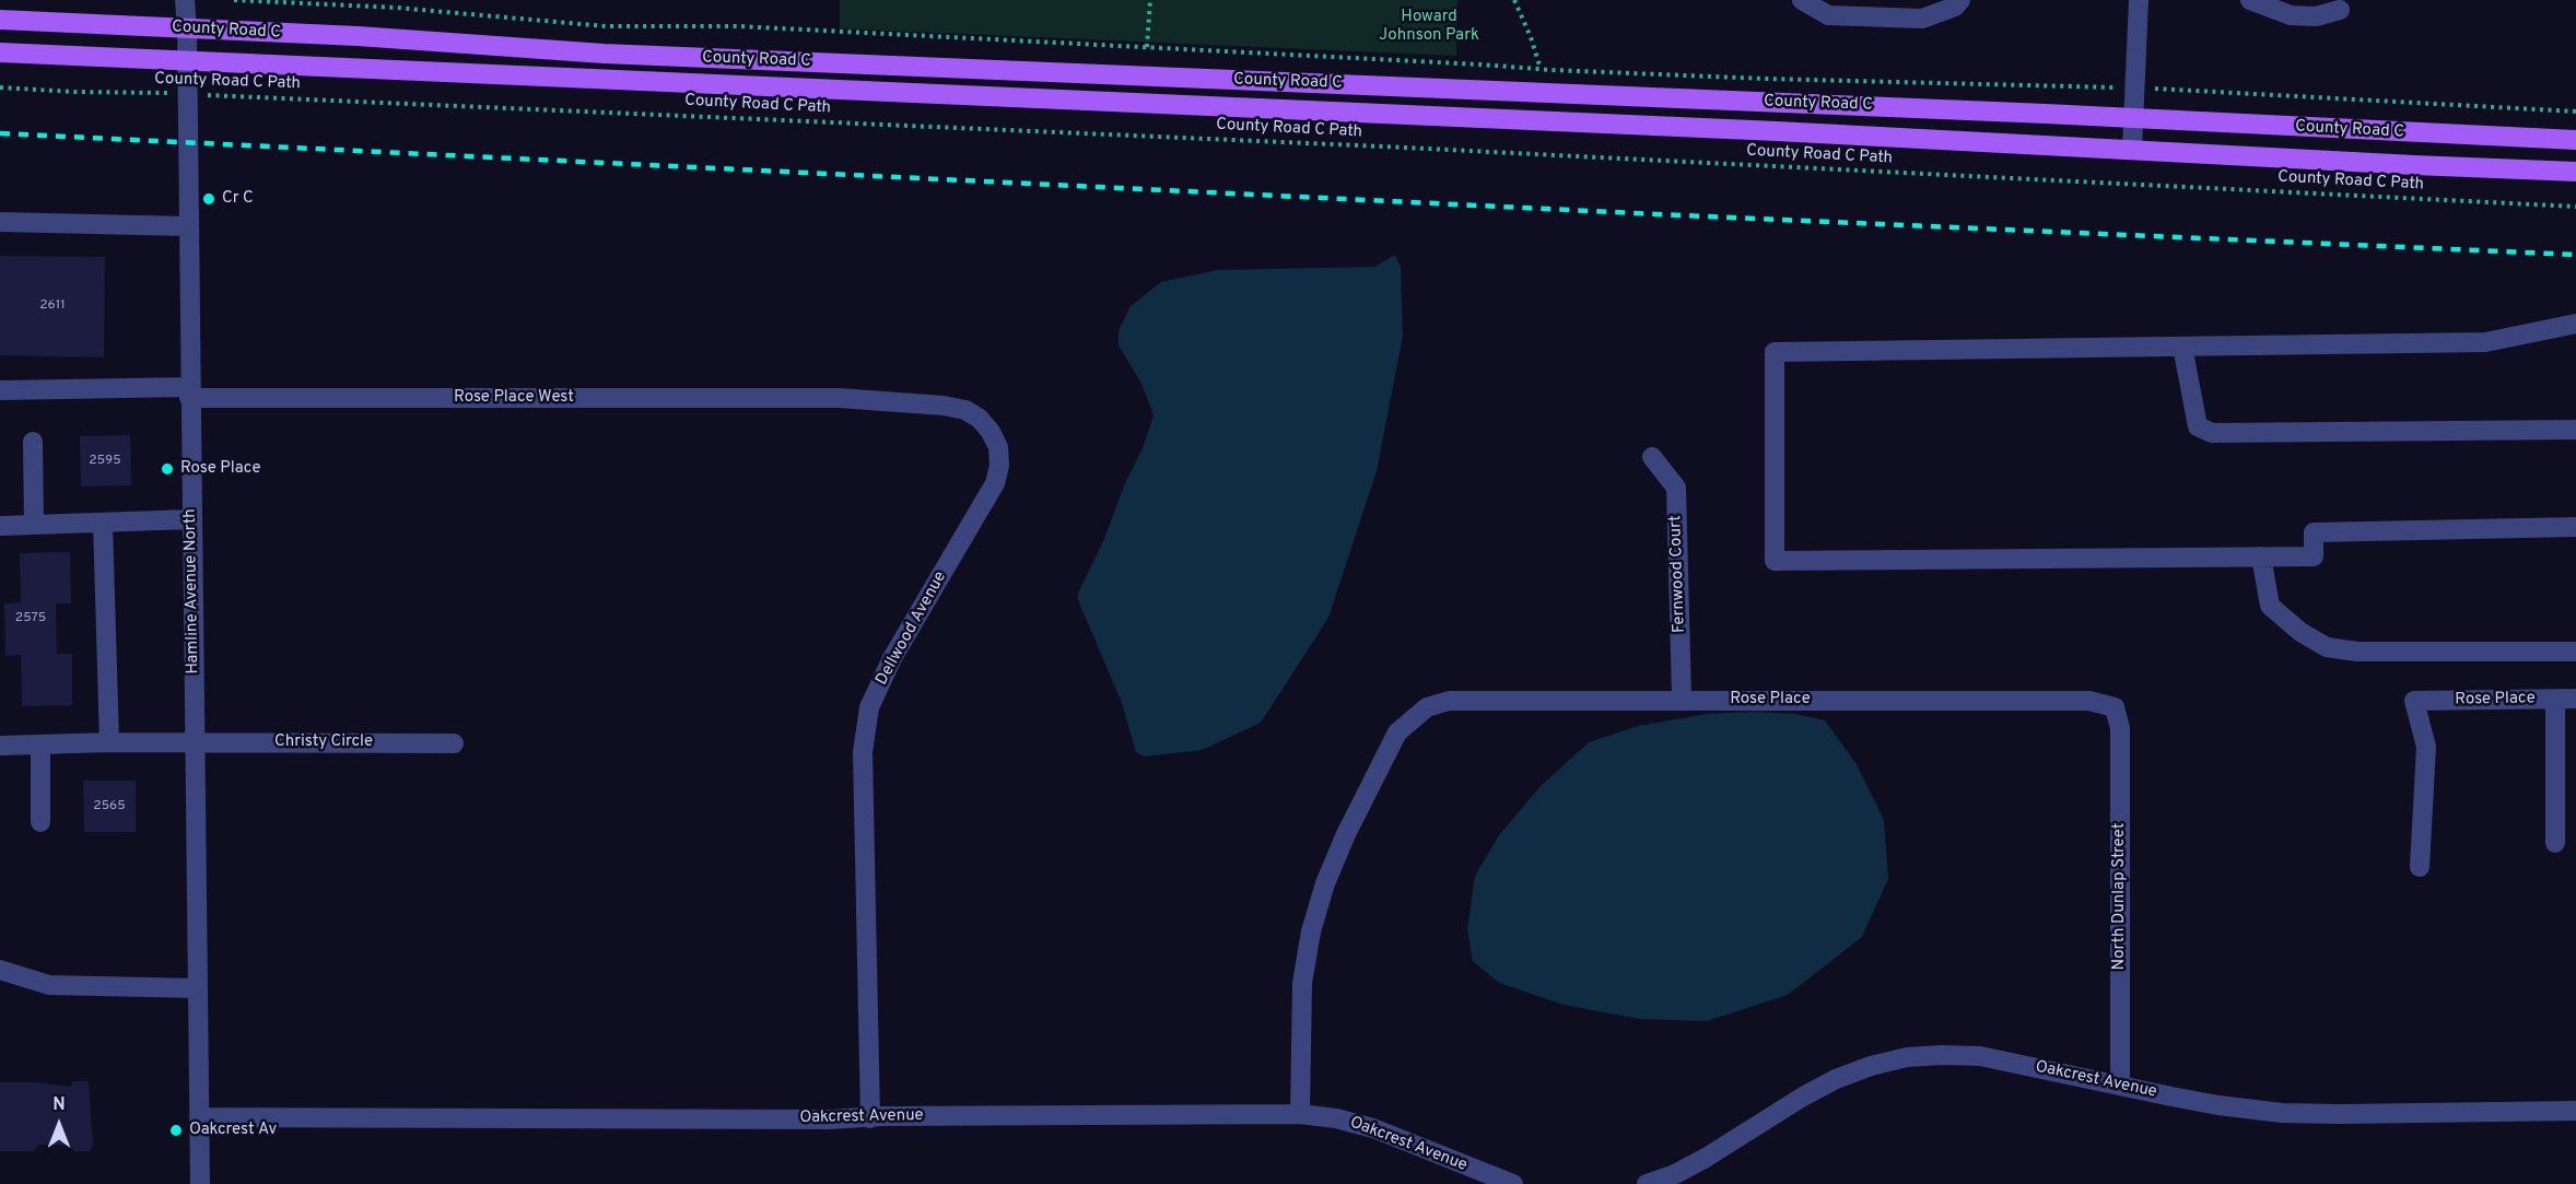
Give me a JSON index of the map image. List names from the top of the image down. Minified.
{"streets":{"main road":["County Road C"],"street":["Rose Place West","Fernwood Court","Hamline Avenue North","Dellwood Avenue","Rose Place","Christy Circle","North Dunlap Street","Oakcrest Avenue"],"path":["County Road C Path"]},"crossings":[["County Road C","Hamline Avenue North"],["County Road C Path","Hamline Avenue North"],["Rose Place West","Hamline Avenue North"],["Rose Place West","Dellwood Avenue"],["Fernwood Court","Rose Place"],["Hamline Avenue North","Christy Circle"],["Hamline Avenue North","Oakcrest Avenue"],["Dellwood Avenue","Oakcrest Avenue"],["Rose Place","North Dunlap Street"],["Rose Place","Oakcrest Avenue"],["North Dunlap Street","Oakcrest Avenue"]],"parks":["Howard Johnson Park"],"places":["Cr C","Rose Place","Oakcrest Av"],"house_numbers":["2611","2595","2575","2565"],"north":"top"}
